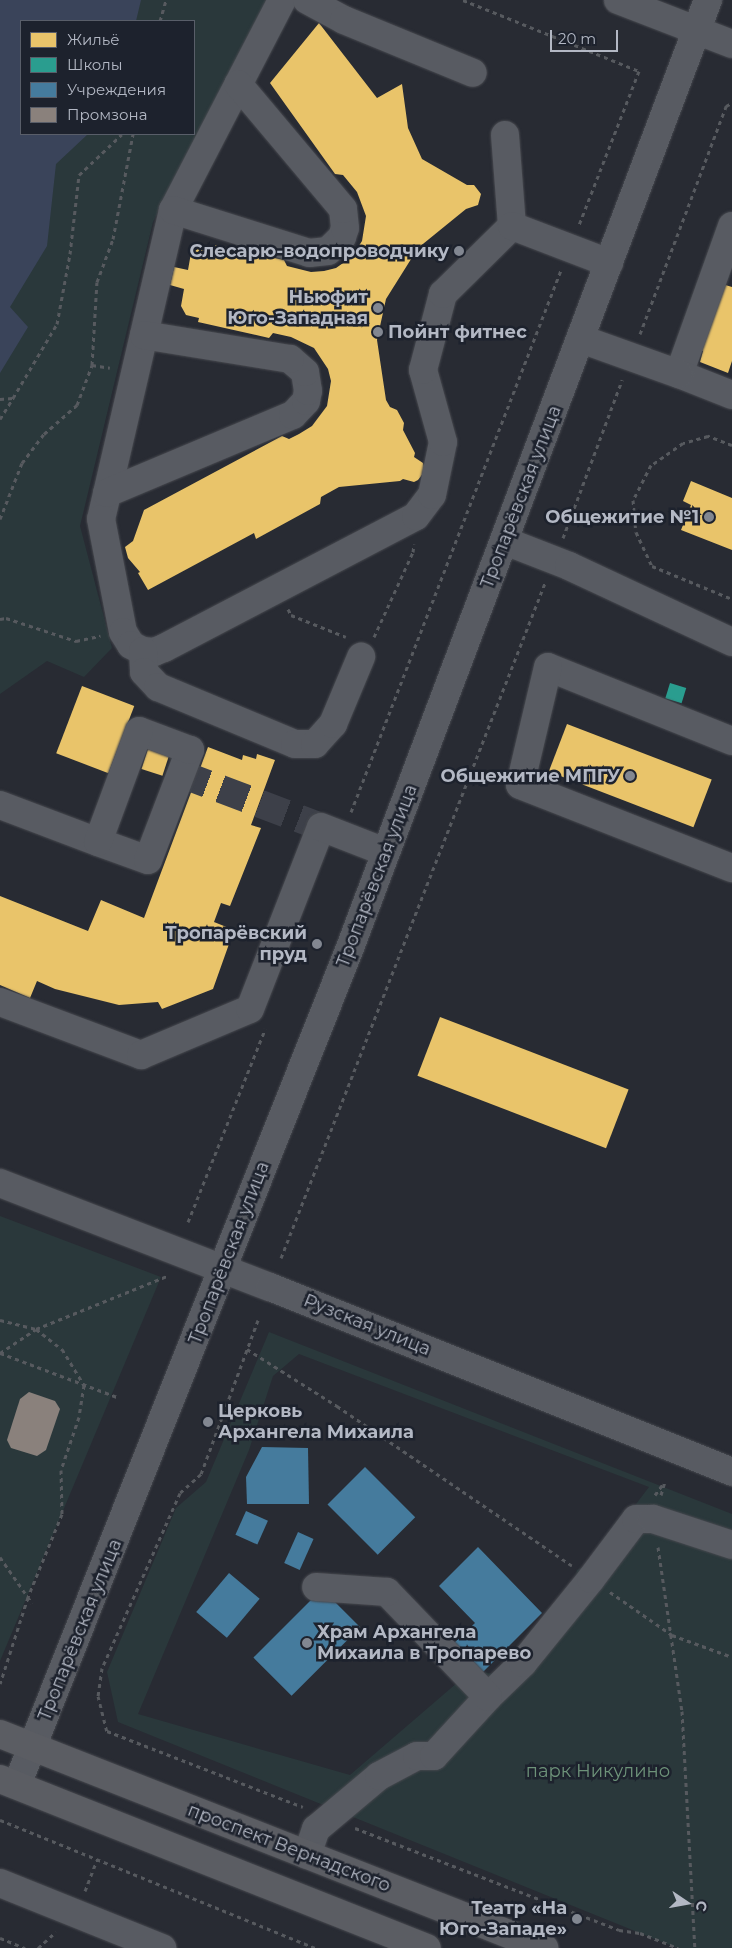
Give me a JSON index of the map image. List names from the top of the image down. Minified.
{"streets":{"main road":["проспект Вернадского"],"street":["Тропарёвская улица","Рузская улица"]},"crossings":[["Тропарёвская улица","Рузская улица"],["Тропарёвская улица","проспект Вернадского"]],"parks":["парк Никулино"],"places":["Слесарю-водопроводчику","Ньюфит Юго-Западная","Пойнт фитнес","Общежитие №1","Общежитие МПГУ","Тропарёвский пруд","Церковь Архангела Михаила","Храм Архангела Михаила в Тропарево","Театр «На Юго-Западе»"],"legend":["Жильё","Школы","Учреждения","Промзона"],"scale_bar":"20 m","north":"right"}
